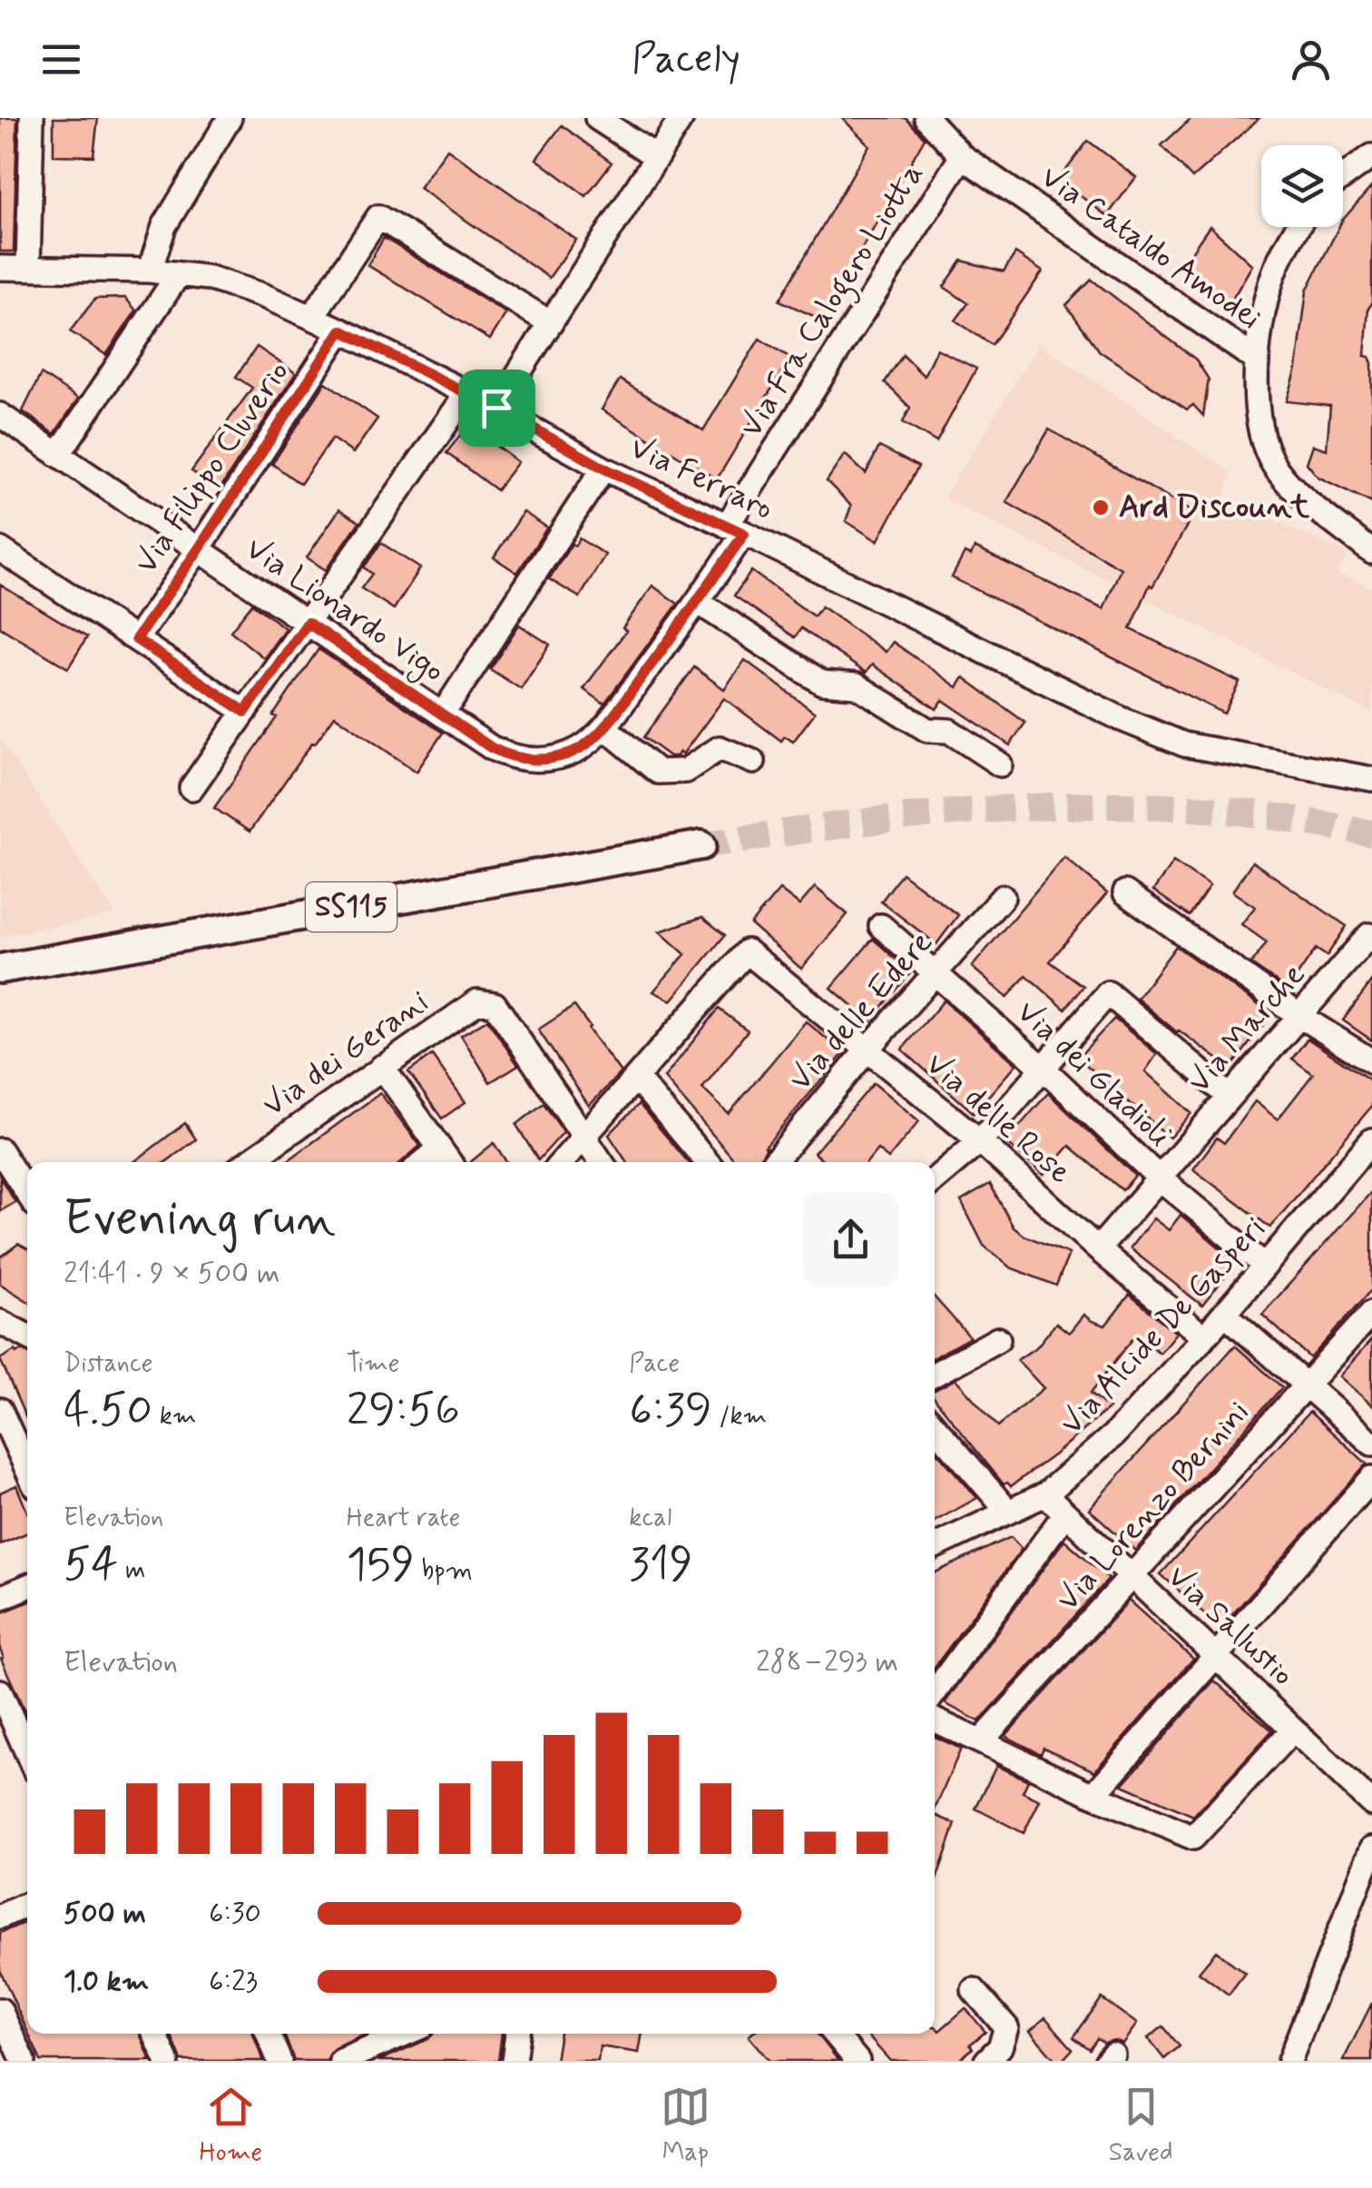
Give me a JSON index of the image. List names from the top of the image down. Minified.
{"streets":{"main road":["SS115"],"street":["Via Cataldo Amodei","Via Fra Calogero Liotta","Via Filippo Cluverio","Via Ferraro","Via Lionardo Vigo","Via delle Edere","Via Marche","Via dei Gerani","Via dei Gladioli","Via delle Rose","Via Alcide De Gasperi","Via Lorenzo Bernini","Via Sallustio"]},"crossings":[["Via Cataldo Amodei","Via Fra Calogero Liotta"],["Via Fra Calogero Liotta","Via Ferraro"],["Via Fra Calogero Liotta","Via Lionardo Vigo"],["Via Filippo Cluverio","Via Ferraro"],["Via Filippo Cluverio","Via Lionardo Vigo"],["Via delle Edere","Via dei Gladioli"],["Via delle Edere","Via delle Rose"],["Via Marche","Via dei Gladioli"],["Via Marche","Via delle Rose"],["Via dei Gladioli","Via Alcide De Gasperi"],["Via delle Rose","Via Alcide De Gasperi"],["Via Alcide De Gasperi","Via Sallustio"],["Via Lorenzo Bernini","Via Sallustio"]],"places":["Ard Discount"],"page":{"header":"Pacely","heading":["Evening run","21:41 · 9 × 500 m"],"stats":[["Distance","4.50 km"],["Time","29:56"],["Pace","6:39 /km"],["Elevation","54 m"],["Heart rate","159 bpm"],["kcal","319"]],"chart":["Elevation","288–293 m"],"list":[{"name":"500 m","note":"6:30"},{"name":"1.0 km","note":"6:23"}],"tabs":["Home","Map","Saved"]}}
